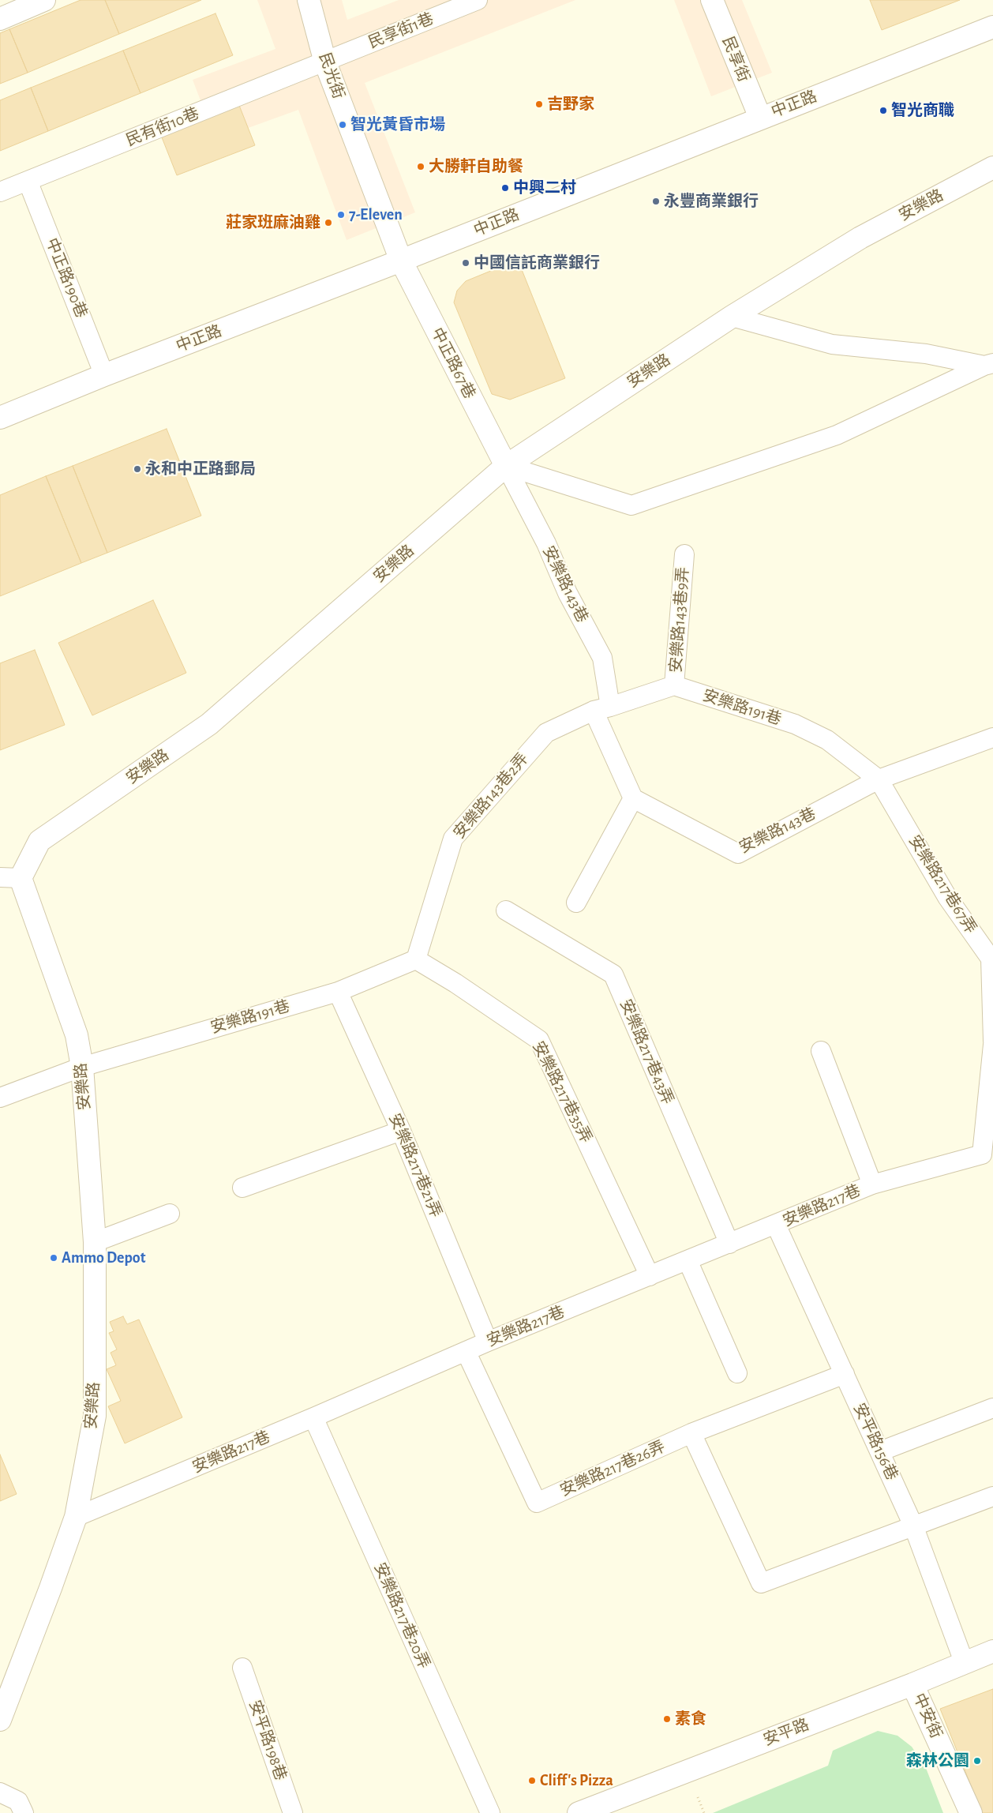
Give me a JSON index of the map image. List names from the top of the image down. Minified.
{"streets":{"street":["民享街","民光街","中正路","安樂路","中正路67巷","中安街","安平路"],"lane":["民享街1巷","民有街10巷","中正路190巷","安樂路143巷","安樂路143巷9弄","安樂路191巷","安樂路143巷2弄","安樂路217巷67弄","安樂路217巷43弄","安樂路217巷35弄","安樂路217巷21弄","安樂路217巷","安平路156巷","安樂路217巷26弄","安樂路217巷20弄","安平路198巷"]},"crossings":[["民享街1巷","民光街"],["民享街1巷","民有街10巷"],["民享街","中正路"],["民光街","中正路"],["民光街","民有街10巷"],["民光街","中正路67巷"],["中正路","中正路190巷"],["中正路","中正路67巷"],["民有街10巷","中正路190巷"],["安樂路","中正路67巷"],["安樂路","安樂路143巷"],["安樂路","安樂路191巷"],["安樂路","安樂路217巷"],["中正路67巷","安樂路143巷"],["安樂路143巷","安樂路191巷"],["安樂路143巷","安樂路143巷2弄"],["安樂路143巷","安樂路217巷67弄"],["安樂路143巷9弄","安樂路191巷"],["安樂路191巷","安樂路143巷2弄"],["安樂路191巷","安樂路217巷67弄"],["安樂路191巷","安樂路217巷35弄"],["安樂路191巷","安樂路217巷21弄"],["安樂路143巷2弄","安樂路217巷35弄"],["安樂路217巷43弄","安樂路217巷"],["安樂路217巷35弄","安樂路217巷"],["安樂路217巷21弄","安樂路217巷"],["安樂路217巷","安平路156巷"],["安樂路217巷","安樂路217巷26弄"],["安樂路217巷","安樂路217巷20弄"],["安平路156巷","安樂路217巷26弄"],["安平路156巷","安平路"],["中安街","安平路"]],"places":["吉野家","智光商職","智光黃昏市場","大勝軒自助餐","中興二村","永豐商業銀行","7-Eleven","莊家班麻油雞","中國信託商業銀行","永和中正路郵局","Ammo Depot","素食","森林公園","Cliff's Pizza"]}
